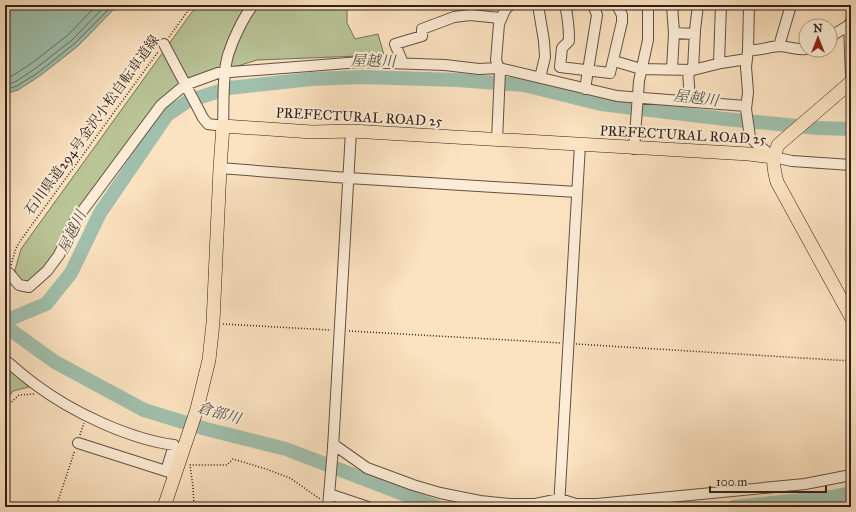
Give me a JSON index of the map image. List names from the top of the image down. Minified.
{"streets":{"main road":["PREFECTURAL ROAD 25"],"path":["石川県道294号金沢小松自転車道線"]},"water":["屋越川","倉部川"],"scale_bar":"100 m","north":"top"}
